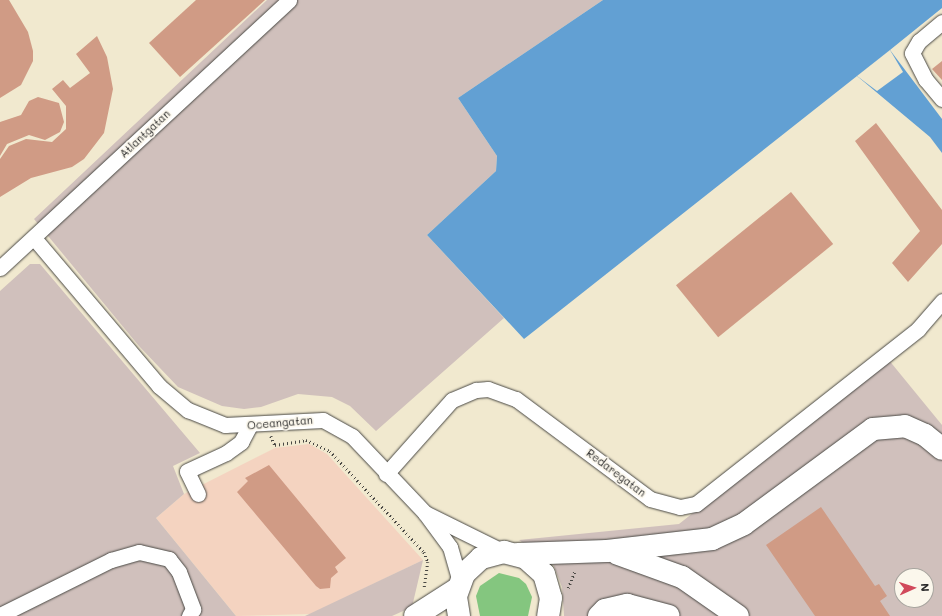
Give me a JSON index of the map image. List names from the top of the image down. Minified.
{"streets":{"street":["Atlantgatan","Oceangatan","Redaregatan"]},"crossings":[["Atlantgatan","Oceangatan"],["Oceangatan","Redaregatan"]],"north":"right"}
